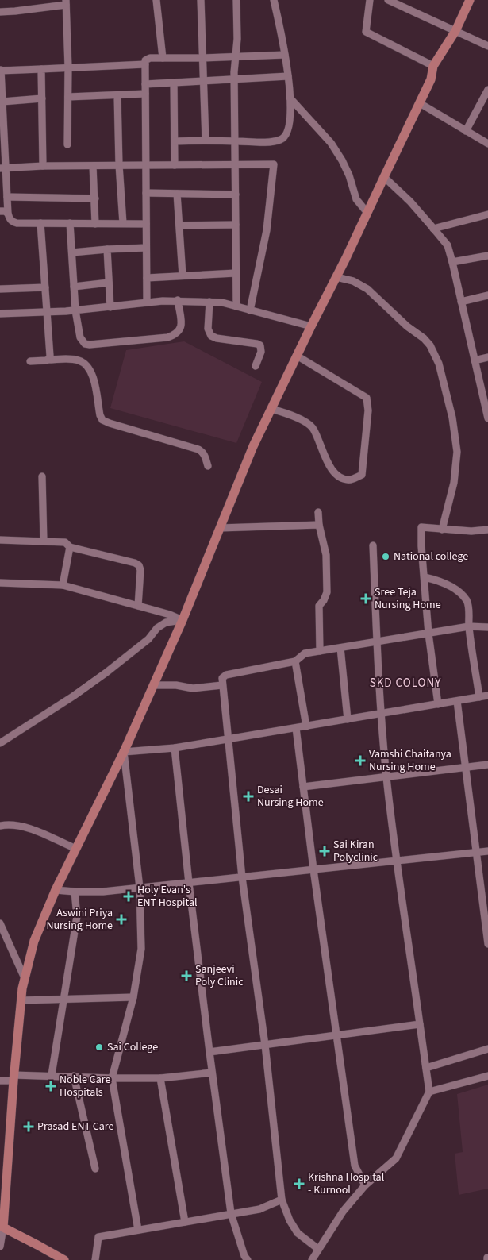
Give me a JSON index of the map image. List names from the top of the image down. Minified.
{"districts":["SKD COLONY"],"places":{"other":["National college","Sai College"],"health":["Sree Teja Nursing Home","Vamshi Chaitanya Nursing Home","Desai Nursing Home","Sai Kiran Polyclinic","Holy Evan's ENT Hospital","Aswini Priya Nursing Home","Sanjeevi Poly Clinic","Noble Care Hospitals","Prasad ENT Care","Krishna Hospital - Kurnool"]}}
